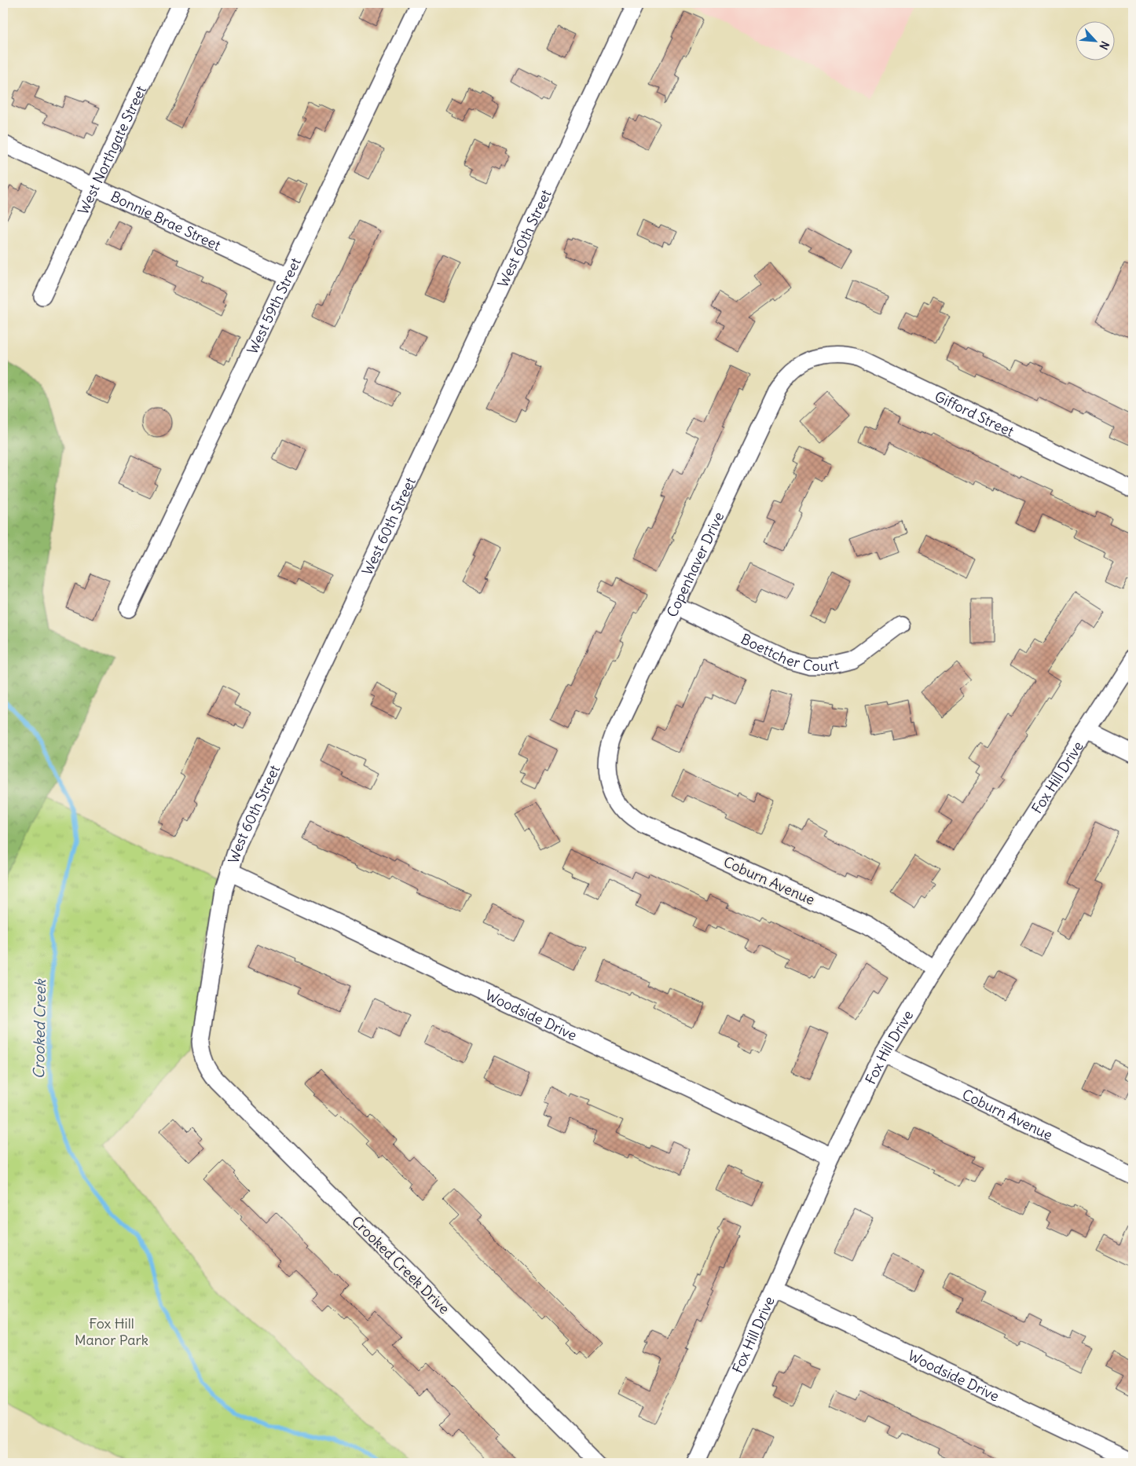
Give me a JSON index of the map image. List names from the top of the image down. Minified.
{"streets":{"street":["West Northgate Street","Bonnie Brae Street","West 60th Street","West 59th Street","Gifford Street","Copenhaver Drive","Boettcher Court","Fox Hill Drive","Coburn Avenue","Woodside Drive","Crooked Creek Drive"]},"crossings":[["West Northgate Street","Bonnie Brae Street"],["Bonnie Brae Street","West 59th Street"],["West 60th Street","Woodside Drive"],["West 60th Street","Crooked Creek Drive"],["Gifford Street","Copenhaver Drive"],["Copenhaver Drive","Boettcher Court"],["Copenhaver Drive","Coburn Avenue"],["Fox Hill Drive","Coburn Avenue"],["Fox Hill Drive","Woodside Drive"]],"water":["Crooked Creek"],"parks":["Fox Hill Manor Park"],"north":"bottom right"}
